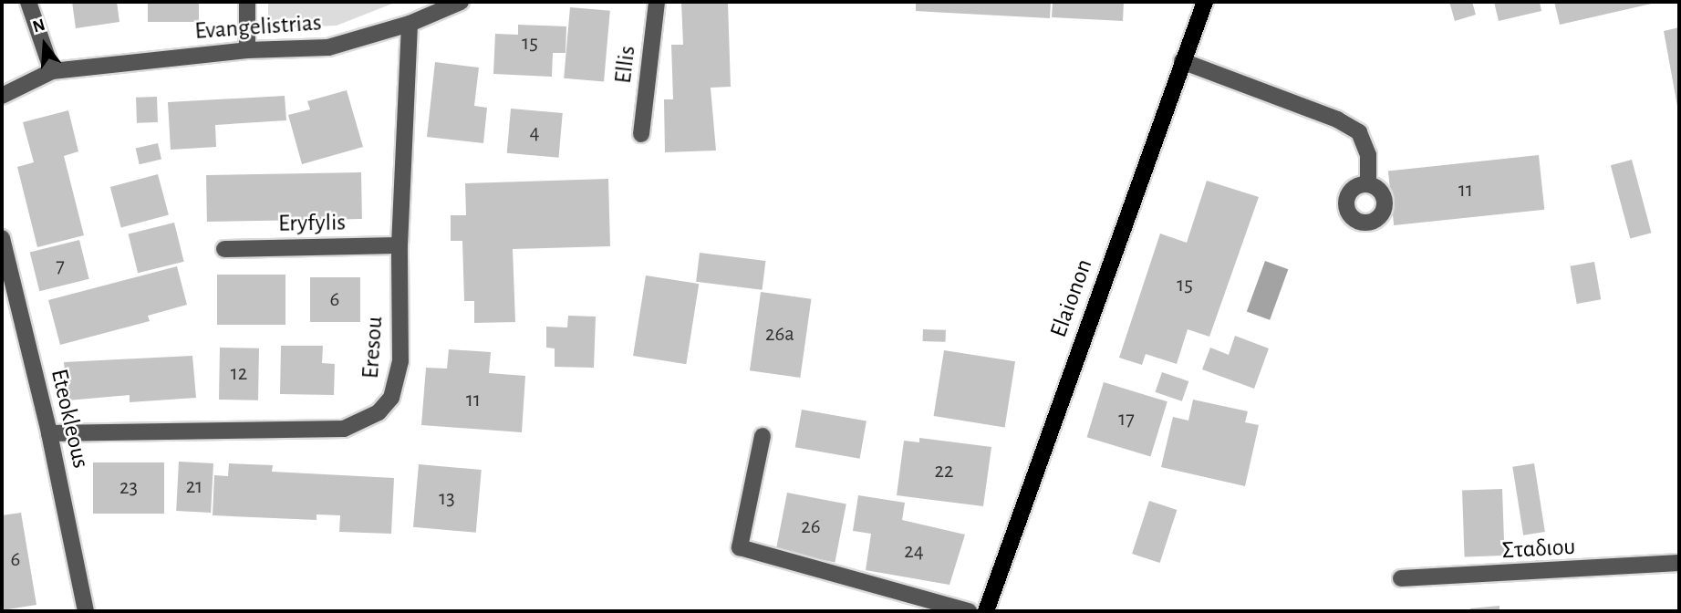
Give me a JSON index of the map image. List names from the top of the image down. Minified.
{"streets":{"main road":["Elaionon"],"street":["Evangelistrias","Ellis","Eryfylis","Eresou","Eteokleous","Σταδιου"]},"crossings":[["Evangelistrias","Eresou"],["Eryfylis","Eresou"],["Eresou","Eteokleous"]],"house_numbers":["15","4","11","7","15","6","26a","12","11","17","22","21","23","13","26","24","6"],"north":"top"}
